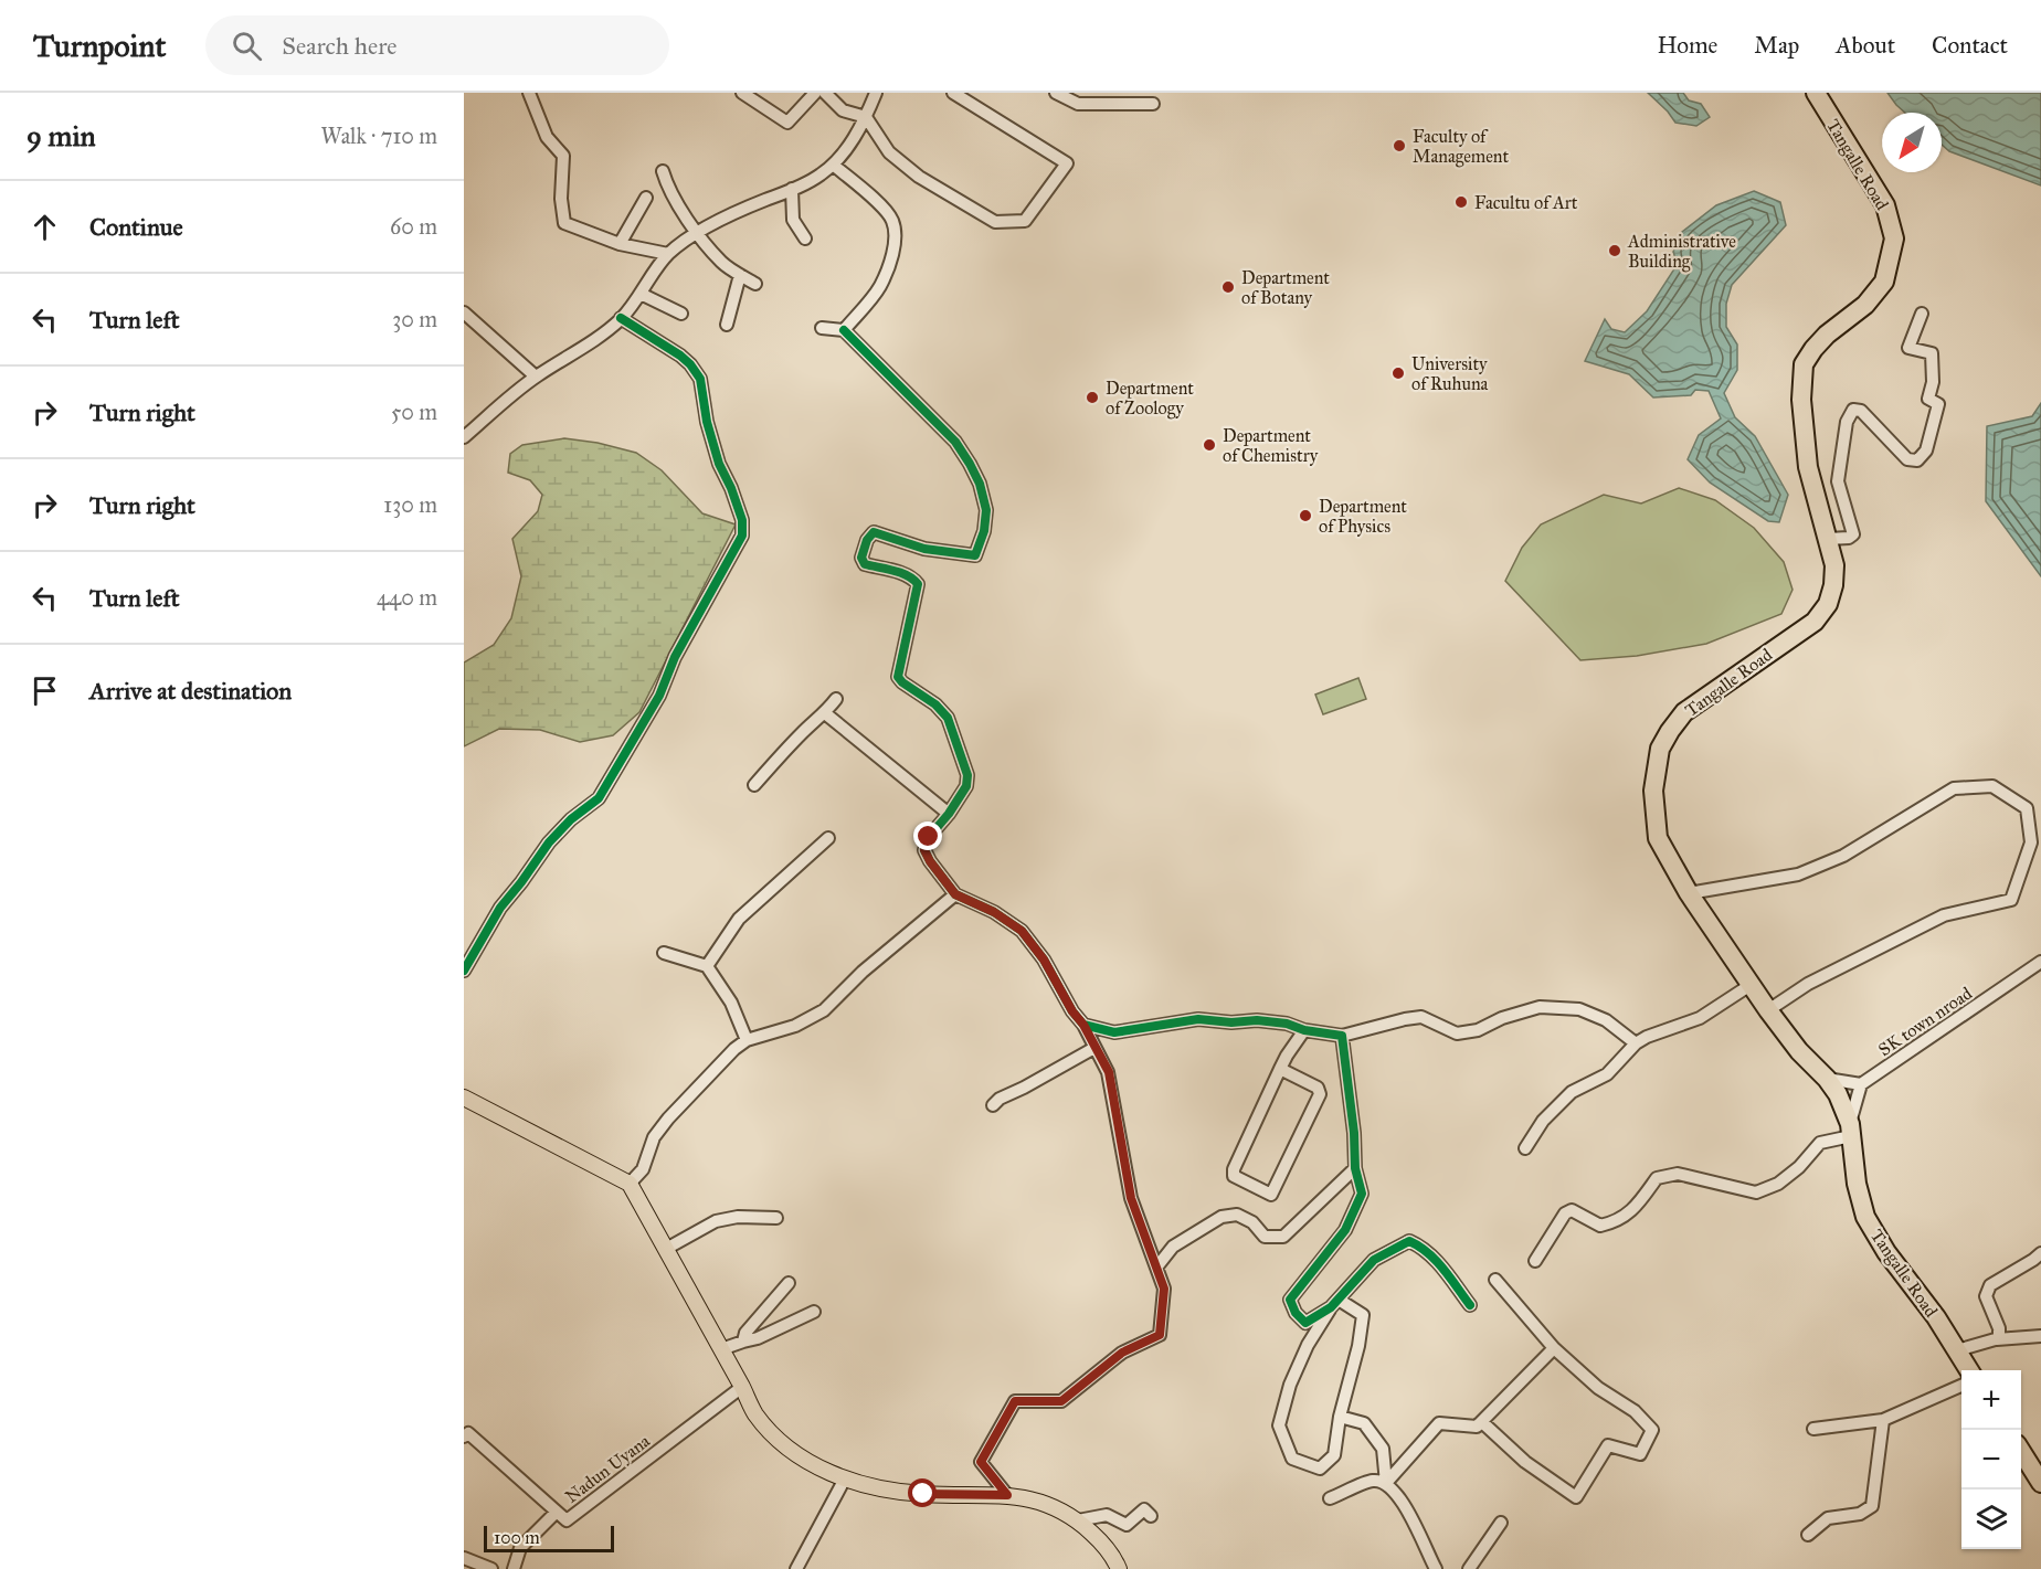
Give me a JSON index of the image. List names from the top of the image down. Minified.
{"streets":{"highway":["Tangalle Road"],"street":["SK town nroad","Nadun Uyana"]},"places":["Faculty of Management","Facultu of Art","Administrative Building","Department of Botany","University of Ruhuna","Department of Zoology","Department of Chemistry","Department of Physics"],"scale_bar":"100 m","north":"bottom left","page":{"header":"Turnpoint","search":"Search here","nav":["Home","Map","About","Contact"],"heading":["9 min","Walk · 710 m"],"list":[["Continue","60 m"],["Turn left","30 m"],["Turn right","50 m"],["Turn right","130 m"],["Turn left","440 m"],"Arrive at destination"],"map_buttons":["+","−"],"scale":"100 m"}}
